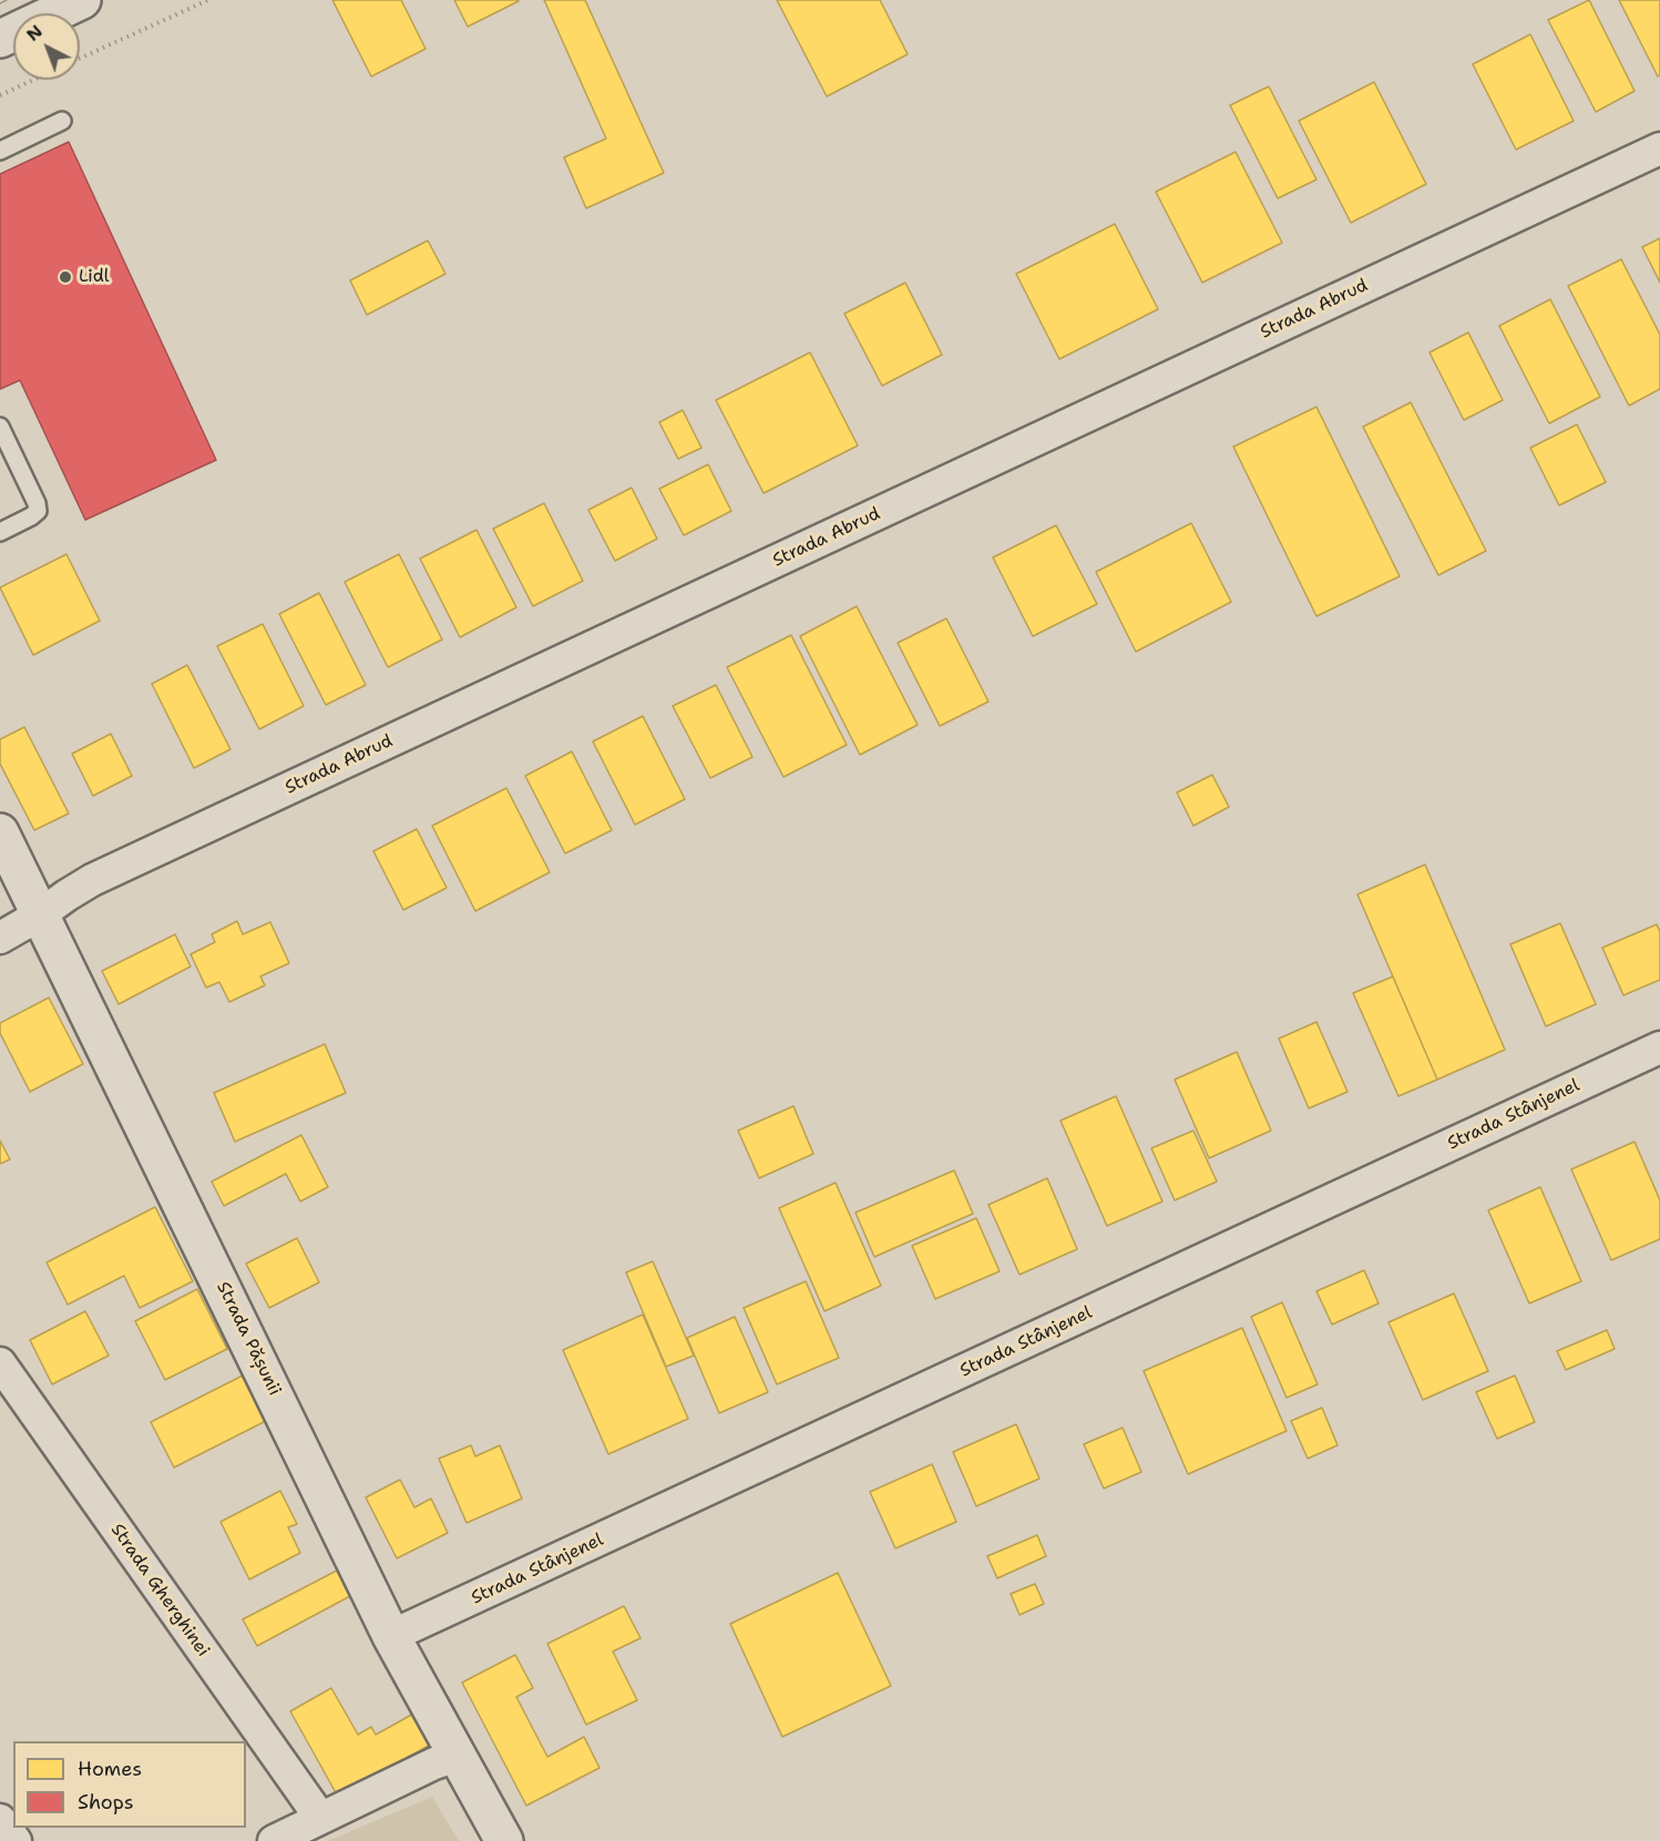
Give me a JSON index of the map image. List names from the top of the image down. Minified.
{"streets":{"street":["Strada Abrud","Strada Stânjenel","Strada Pășunii","Strada Gherghinei"]},"crossings":[["Strada Abrud","Strada Pășunii"],["Strada Stânjenel","Strada Pășunii"]],"places":["Lidl"],"legend":["Homes","Shops"],"north":"top left"}
